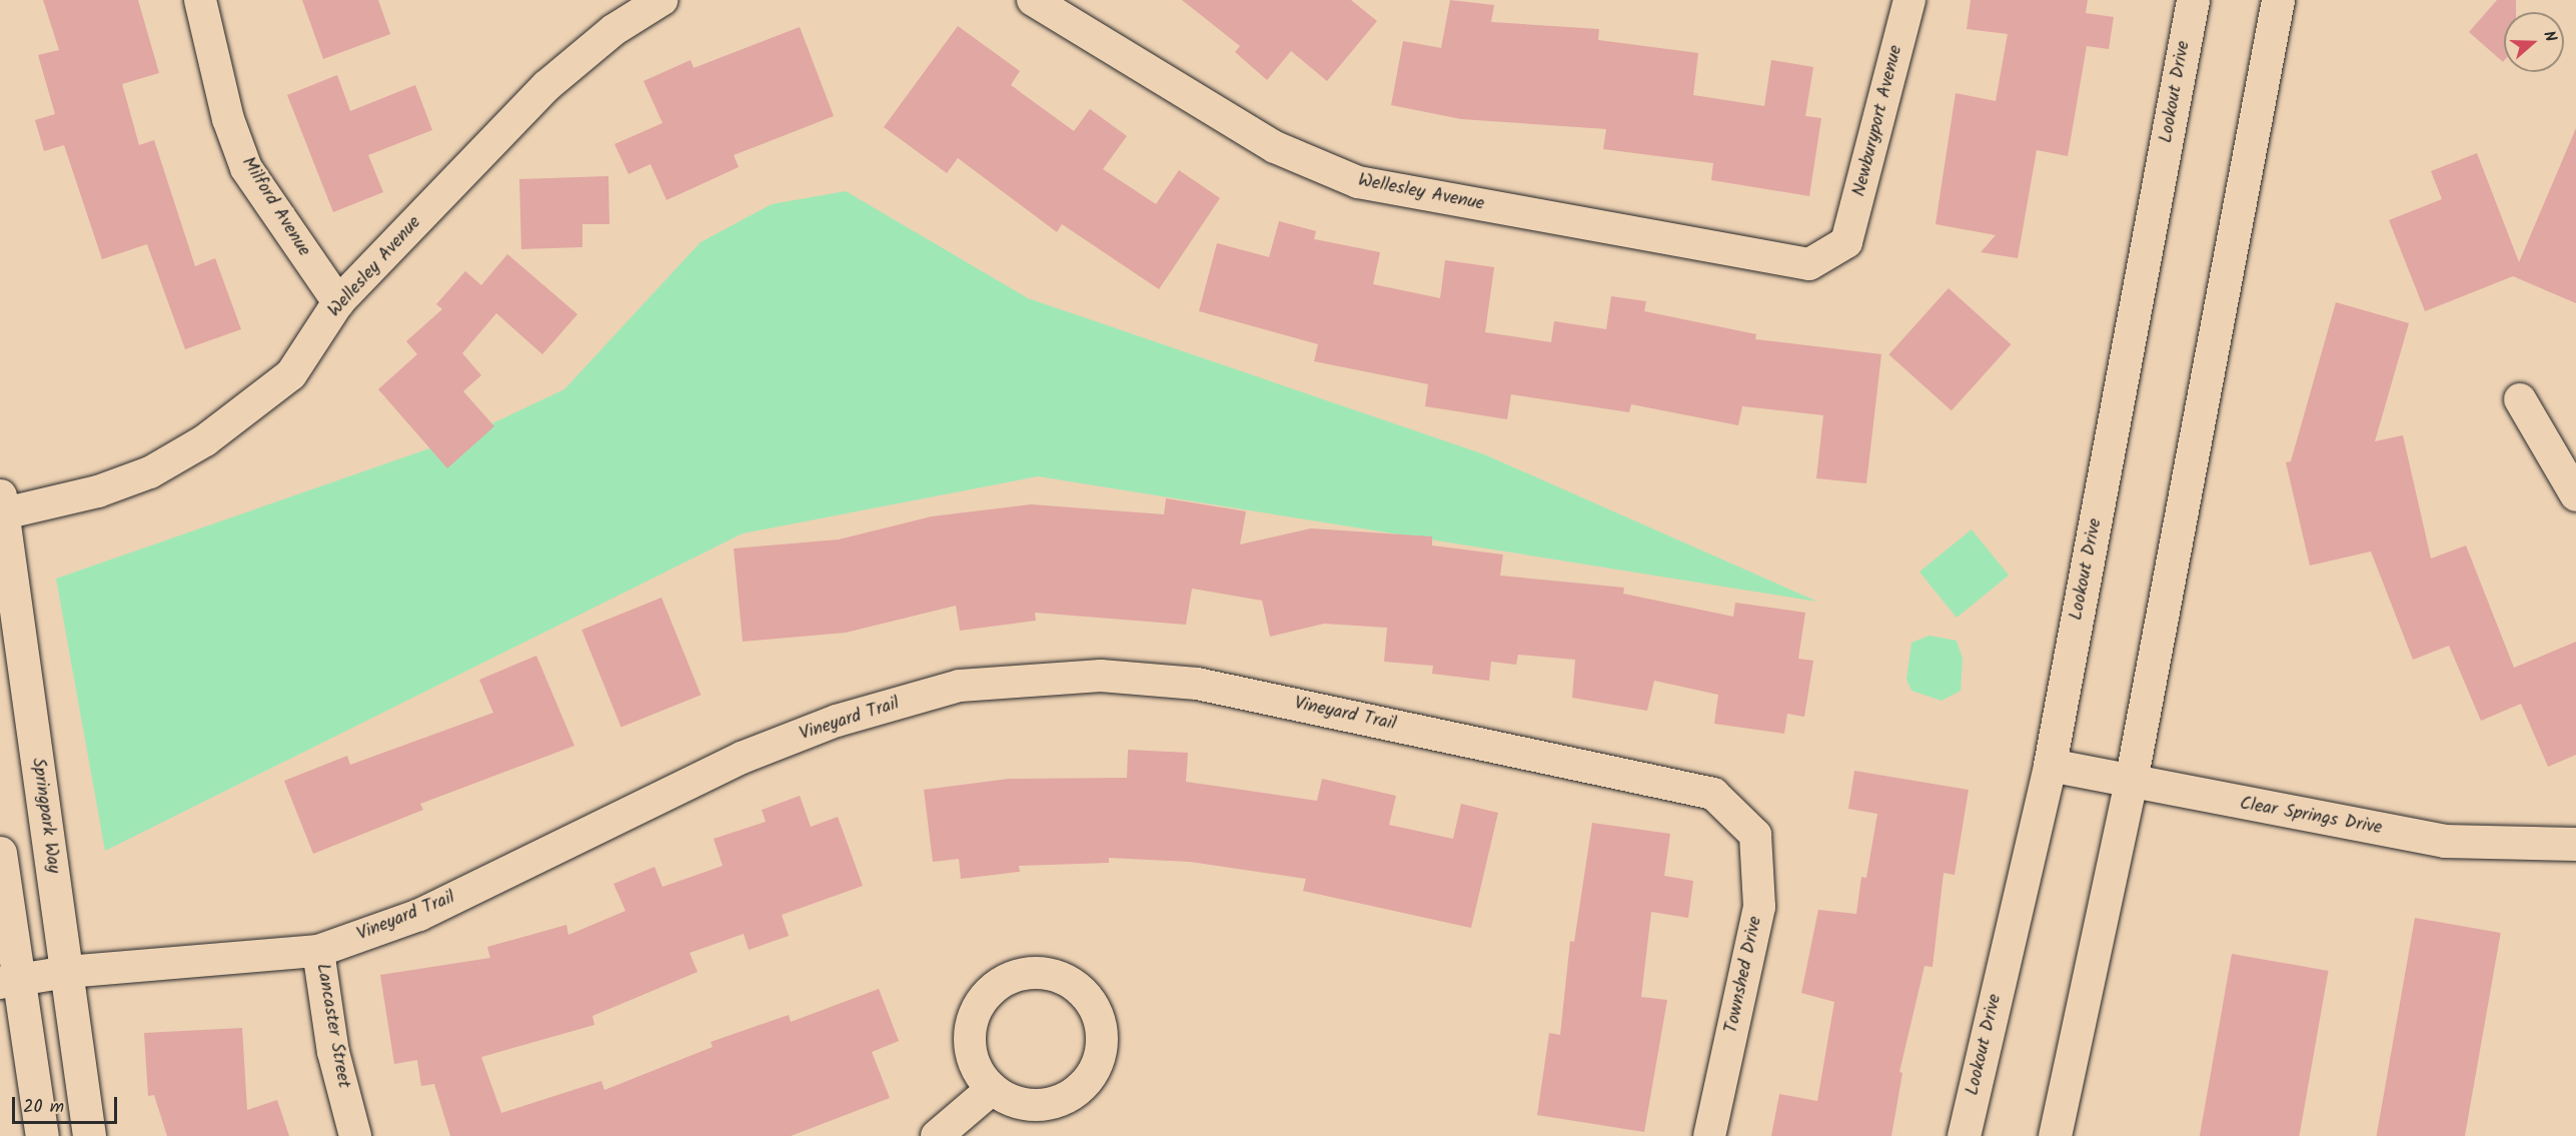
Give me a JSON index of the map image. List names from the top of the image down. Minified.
{"streets":{"main road":["Lookout Drive","Springpark Way","Clear Springs Drive"],"street":["Newburyport Avenue","Wellesley Avenue","Milford Avenue","Vineyard Trail","Townshed Drive","Lancaster Street"]},"crossings":[["Lookout Drive","Clear Springs Drive"],["Newburyport Avenue","Wellesley Avenue"],["Wellesley Avenue","Milford Avenue"],["Wellesley Avenue","Springpark Way"],["Vineyard Trail","Springpark Way"],["Vineyard Trail","Townshed Drive"],["Vineyard Trail","Lancaster Street"]],"scale_bar":"20 m","north":"right"}
